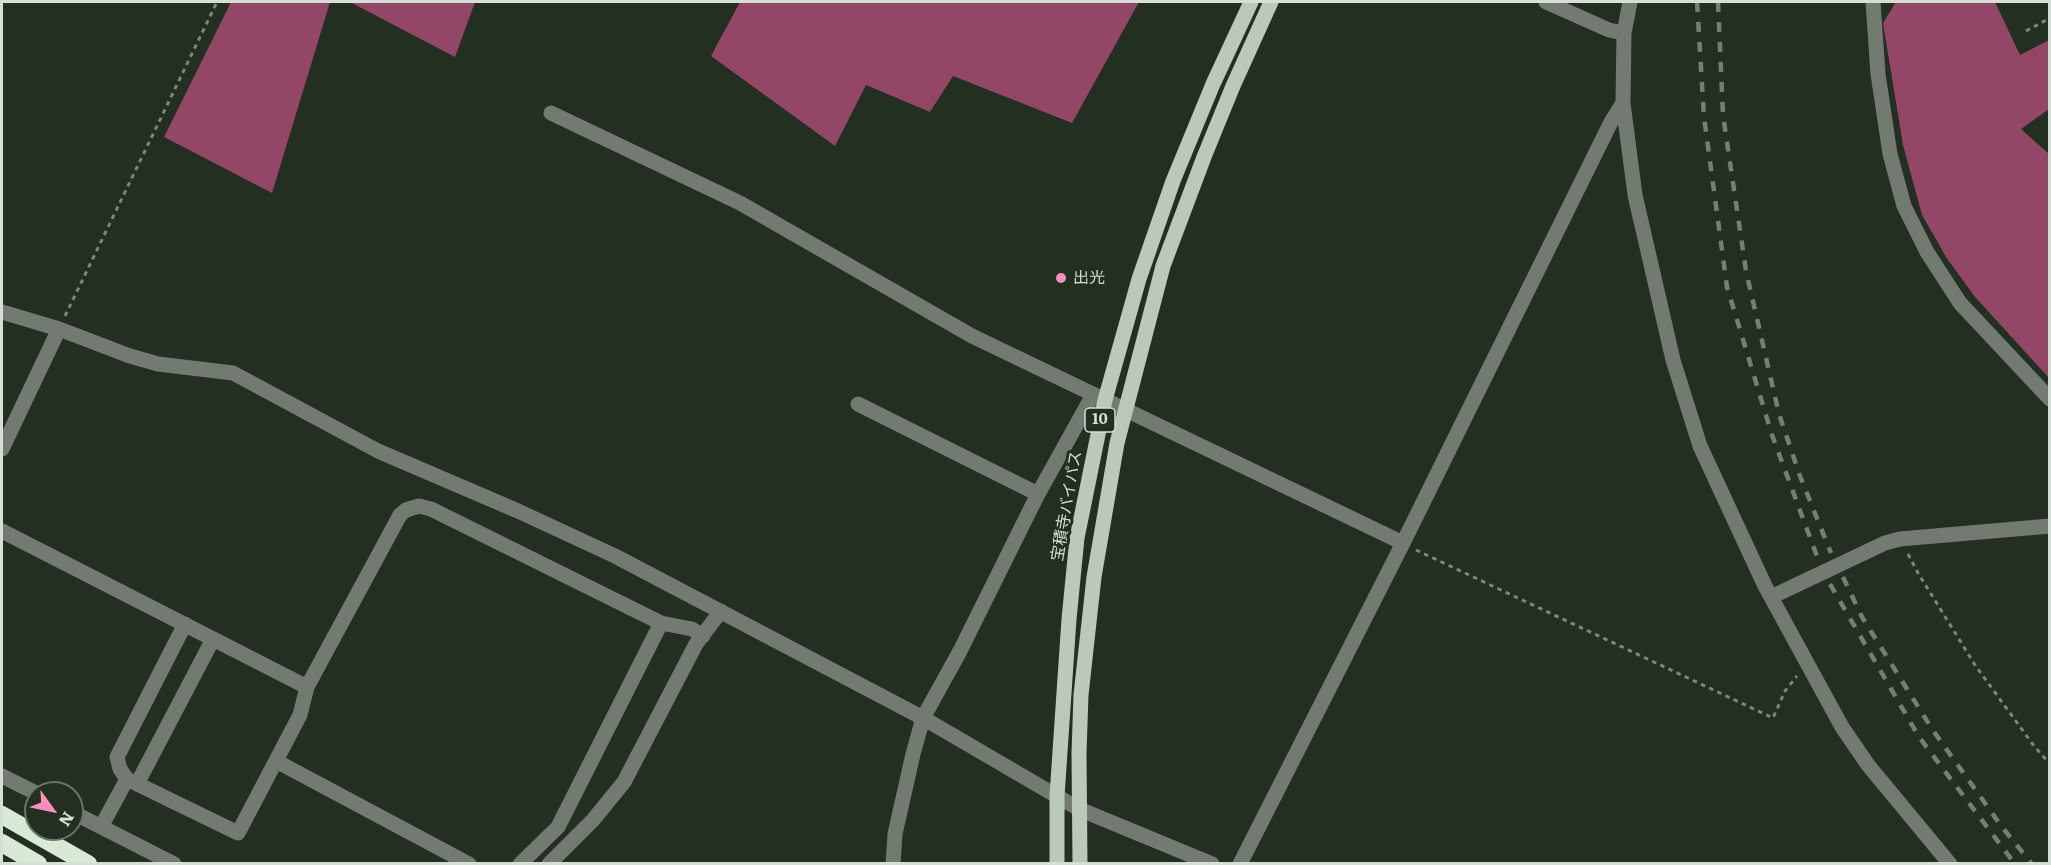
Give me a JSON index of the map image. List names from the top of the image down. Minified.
{"streets":{"main road":["10","宝積寺バイパス"]},"places":["出光"],"north":"bottom right"}
